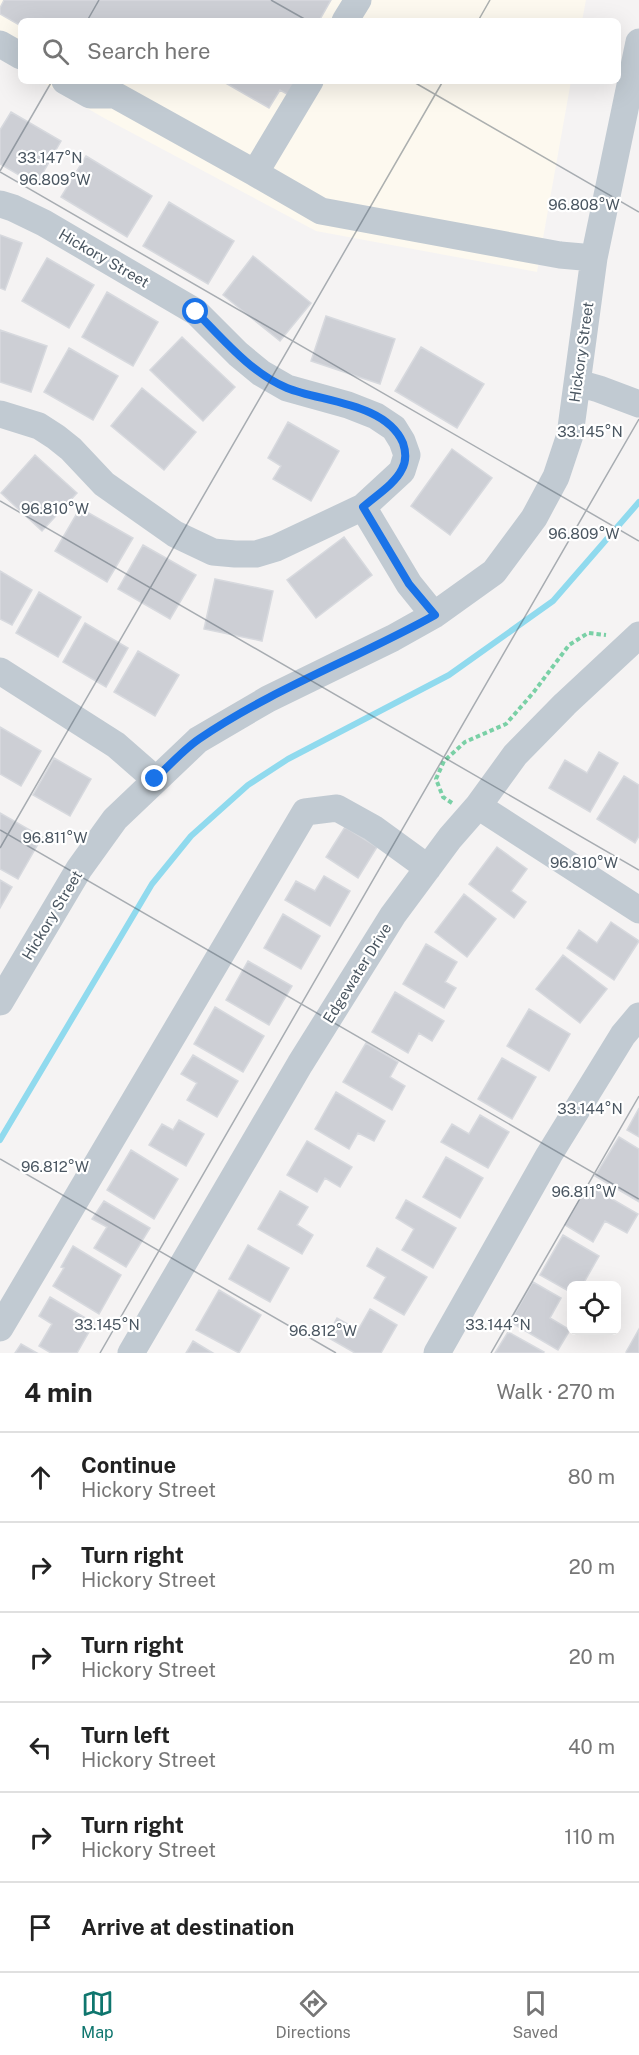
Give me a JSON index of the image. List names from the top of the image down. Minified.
{"streets":{"street":["Hickory Street","Edgewater Drive"]},"page":{"search":"Search here","heading":["4 min","Walk · 270 m"],"list":[["Continue","Hickory Street","80 m"],["Turn right","Hickory Street","20 m"],["Turn right","Hickory Street","20 m"],["Turn left","Hickory Street","40 m"],["Turn right","Hickory Street","110 m"],"Arrive at destination"],"nav":["Map","Directions","Saved"]},"coordinates":["33.147°N","96.809°W","96.808°W","33.145°N","96.810°W","96.811°W","33.144°N","96.812°W"]}
